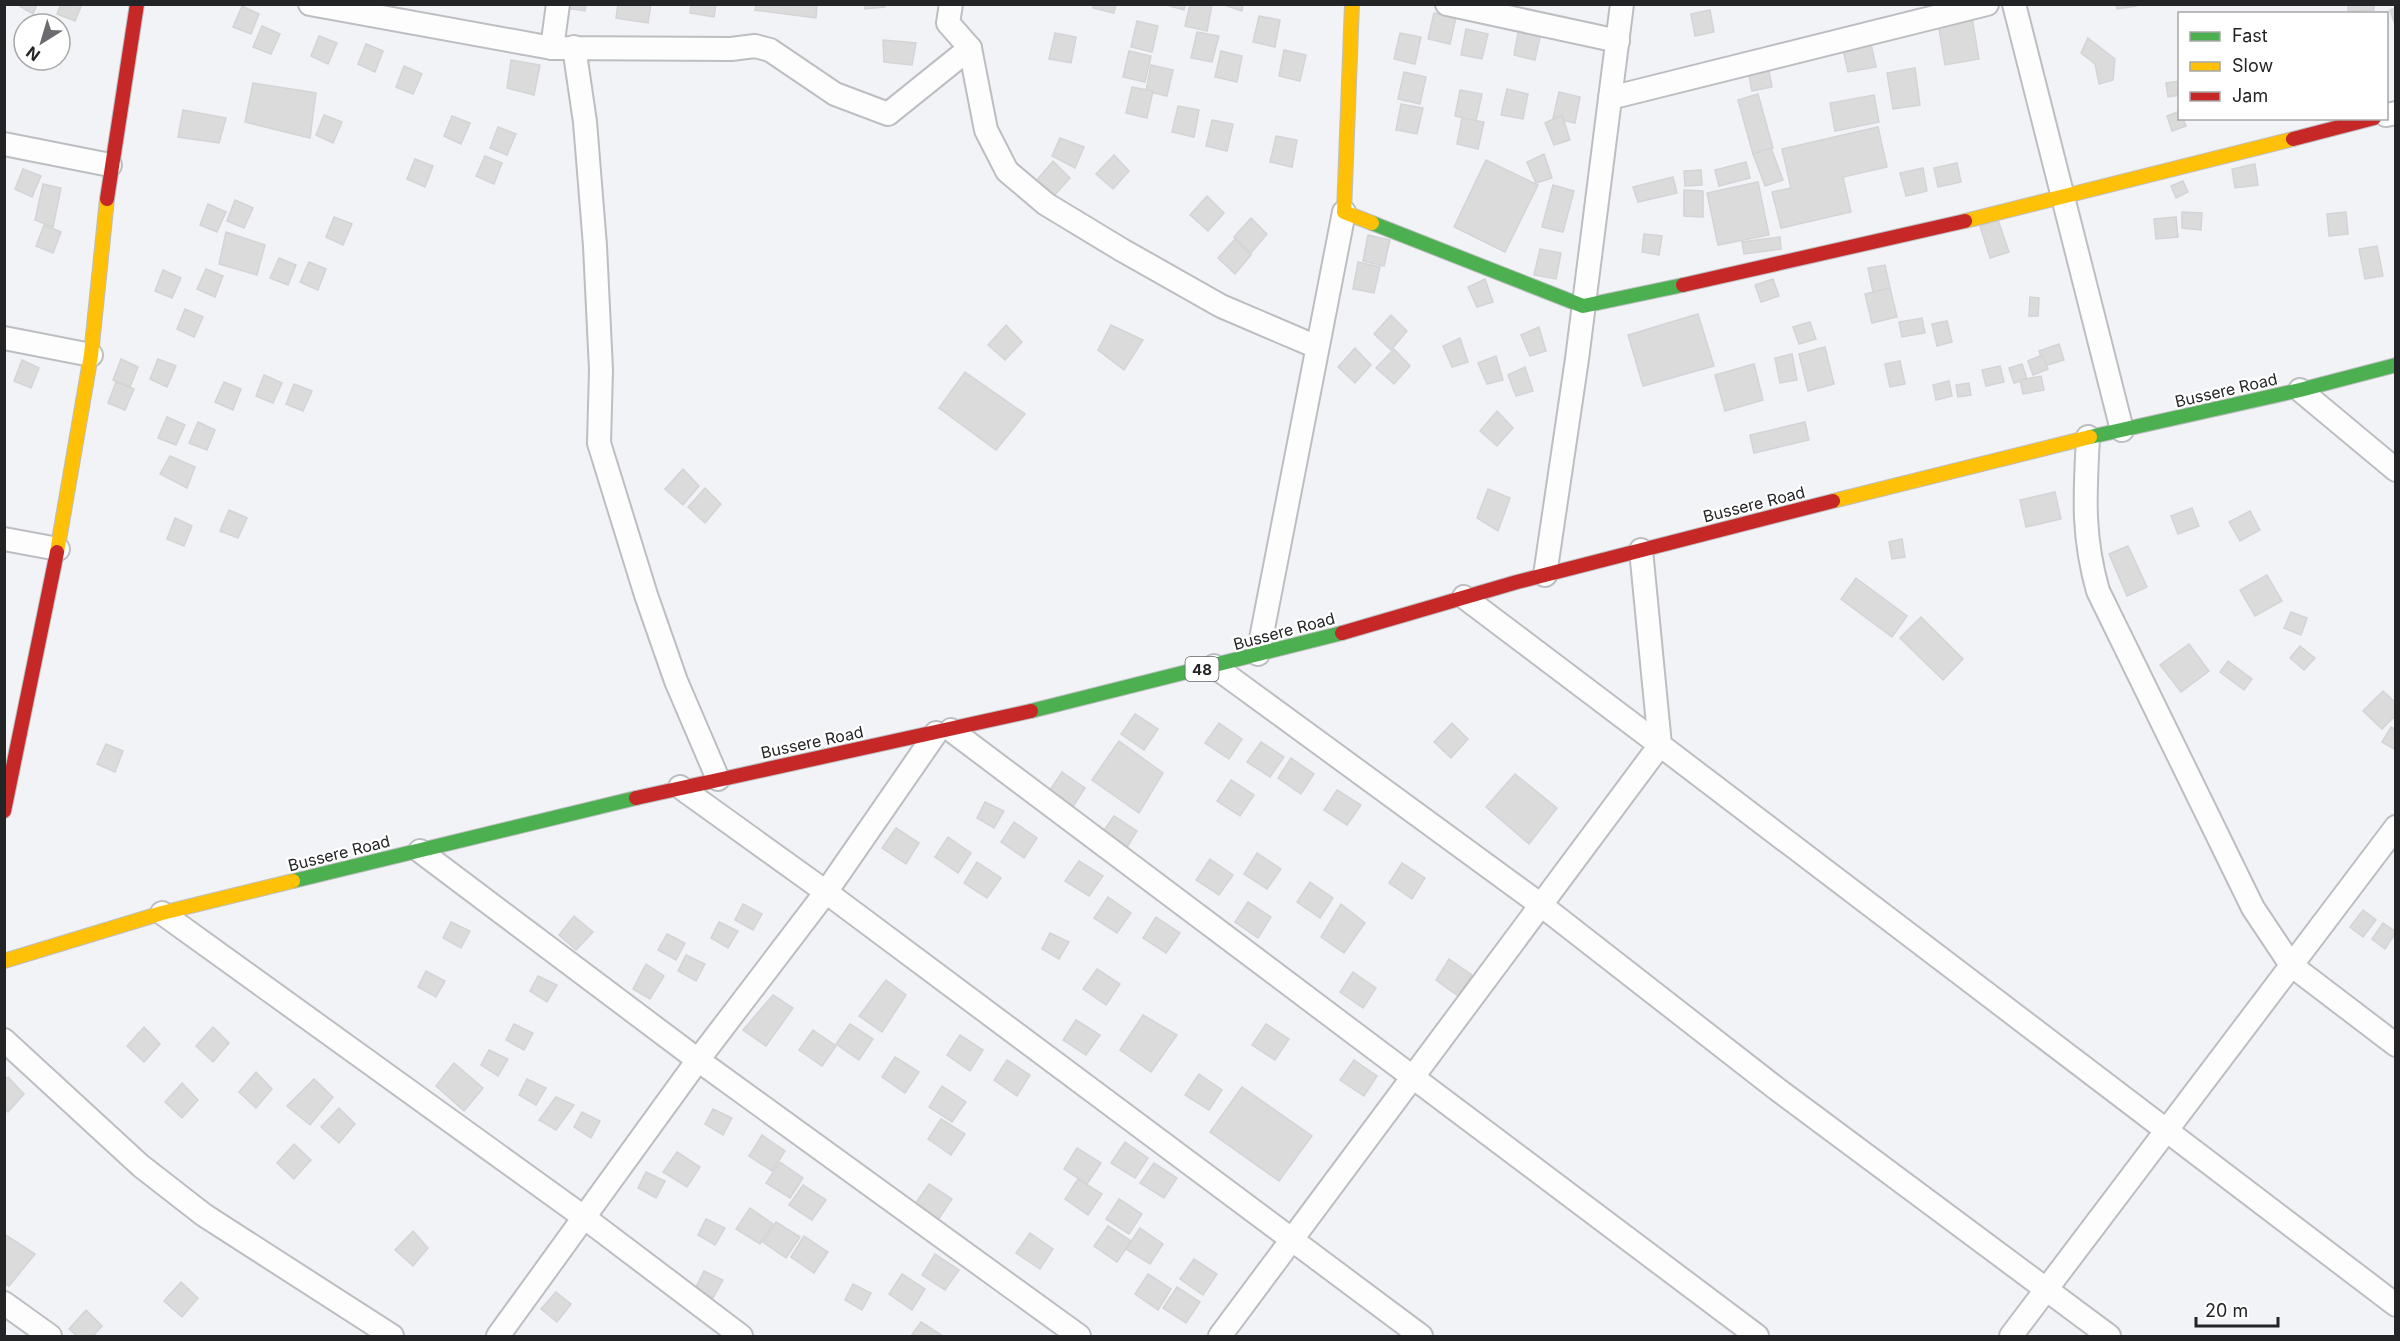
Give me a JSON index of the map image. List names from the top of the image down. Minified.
{"streets":{"main road":["Bussere Road","48"]},"legend":["Fast","Slow","Jam"],"scale_bar":"20 m","north":"bottom left"}
